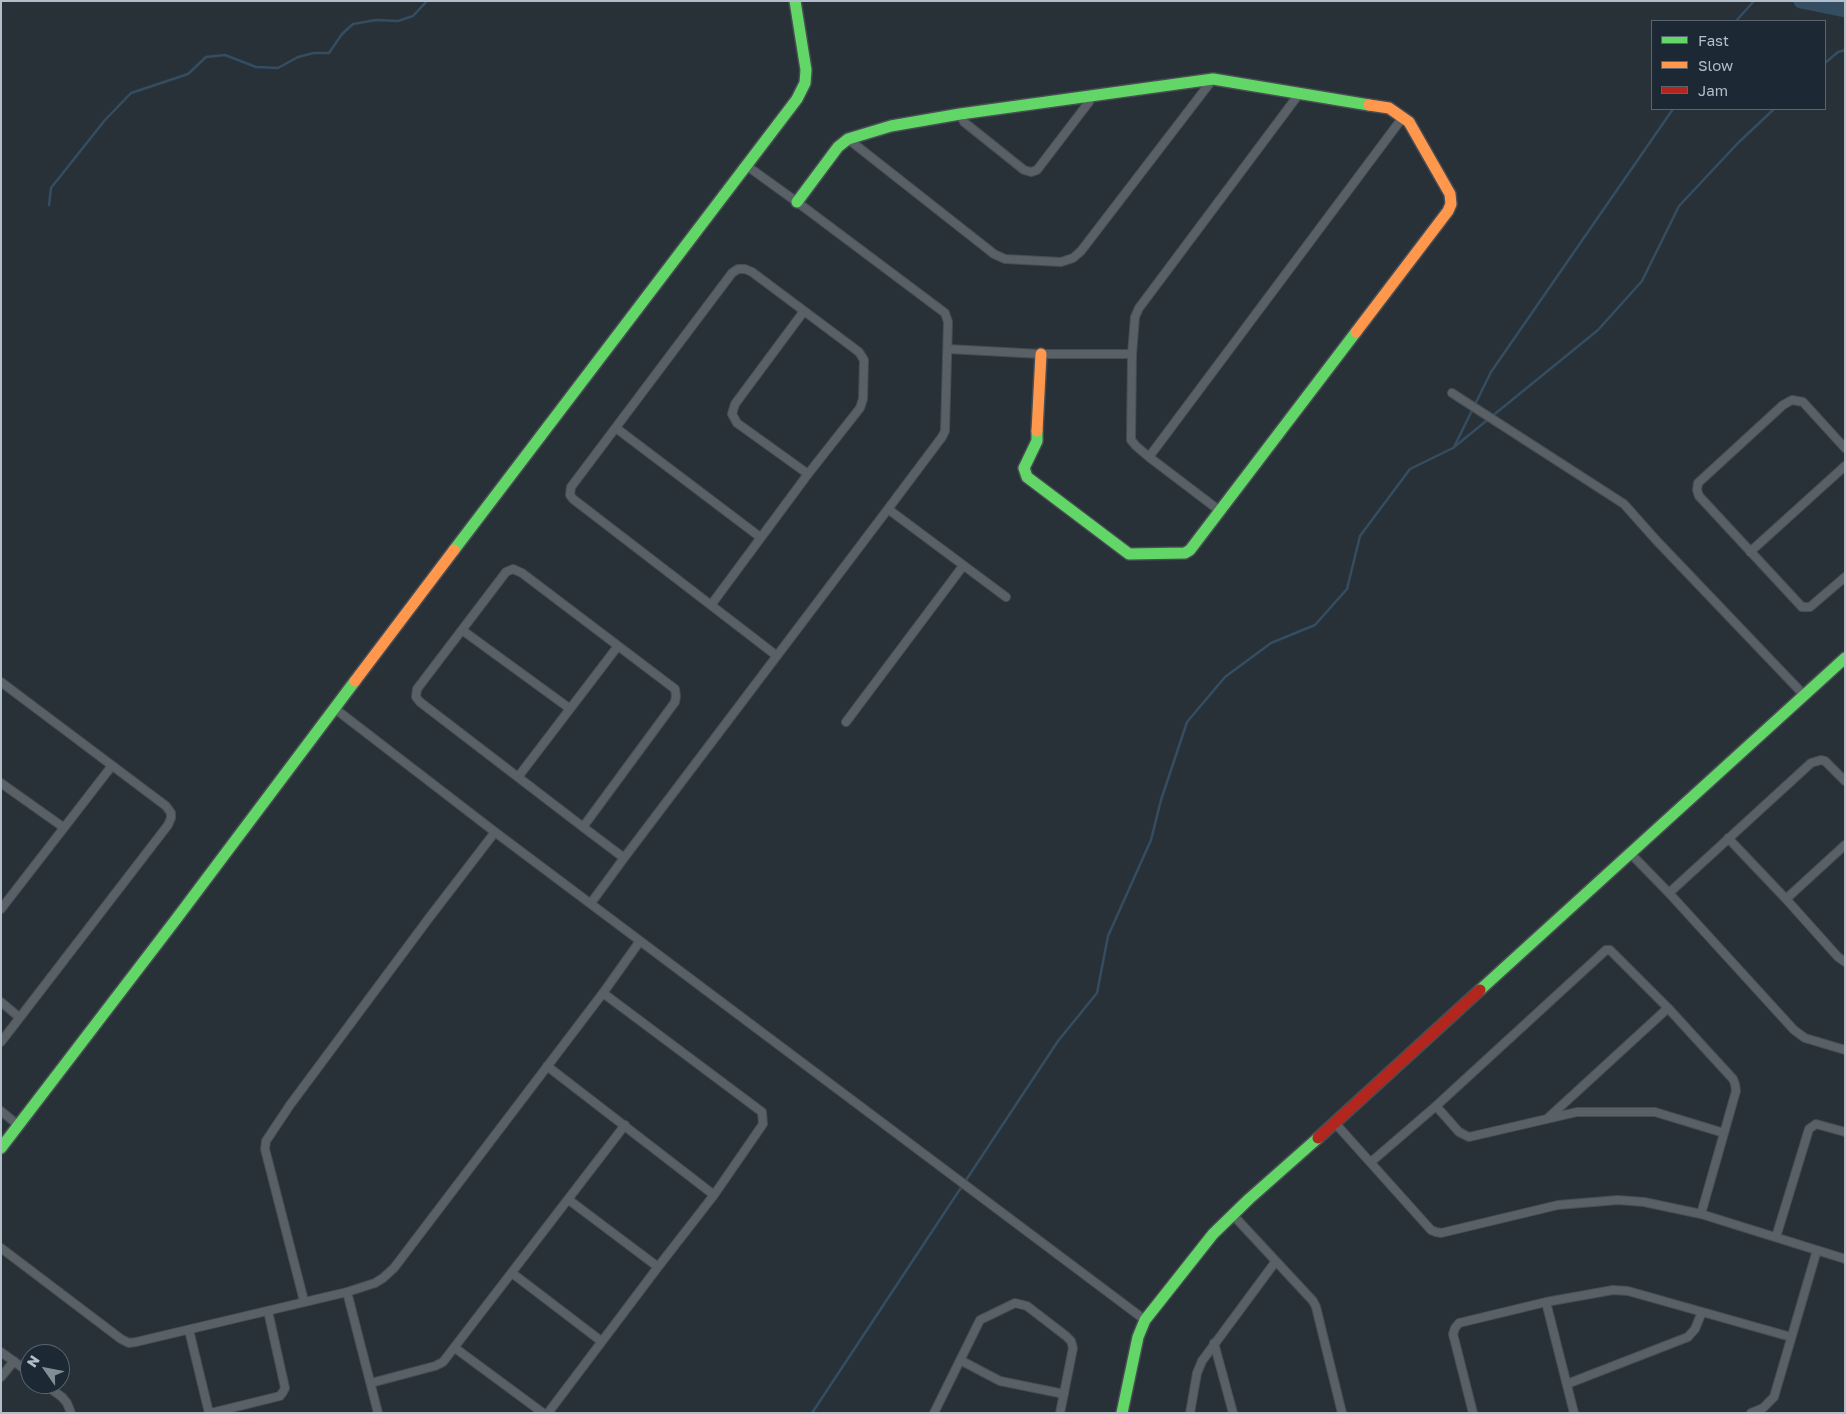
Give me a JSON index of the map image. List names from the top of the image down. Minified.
{"legend":["Fast","Slow","Jam"],"north":"top left"}
